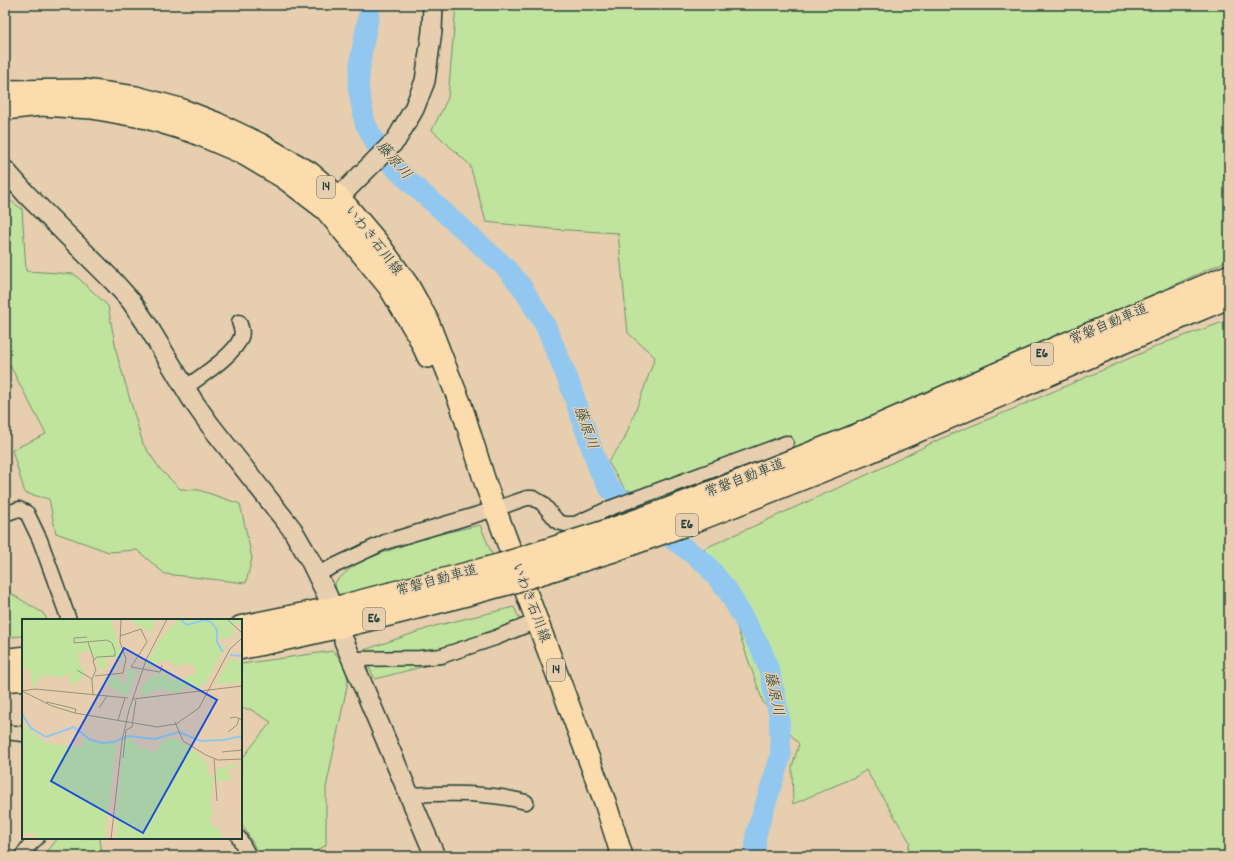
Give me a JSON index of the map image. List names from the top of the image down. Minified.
{"streets":{"highway":["常磐自動車道","E6"],"main road":["14","いわき石川線"]},"water":["藤原川"]}
